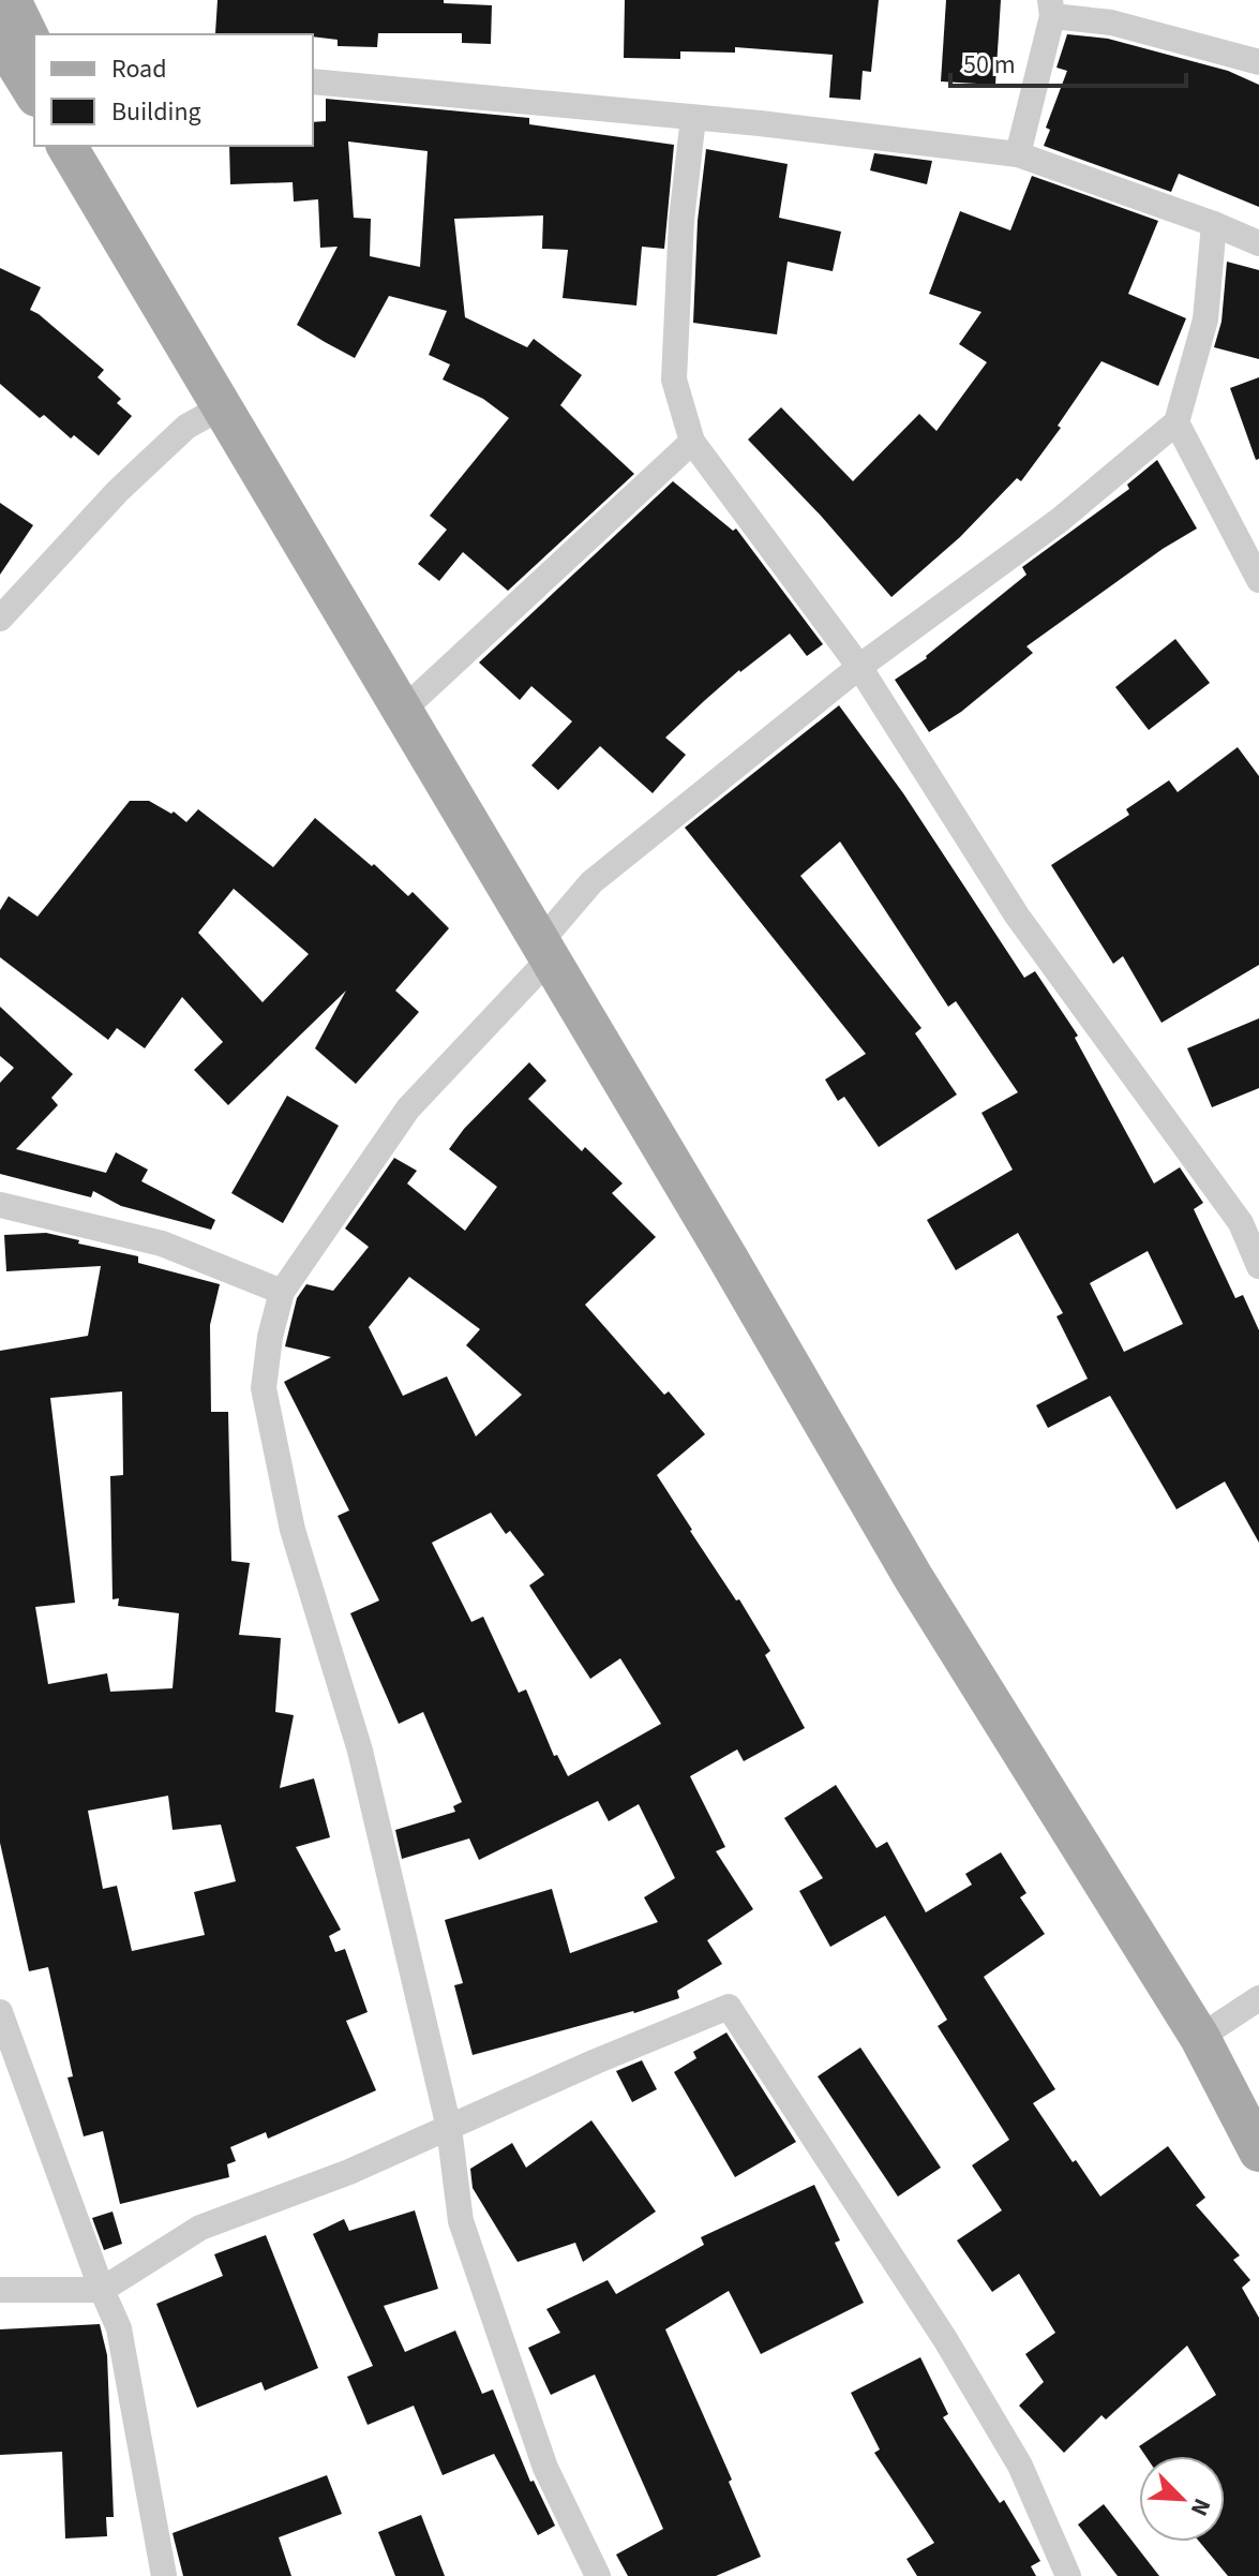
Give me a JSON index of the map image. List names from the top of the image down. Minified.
{"legend":["Road","Building"],"scale_bar":"50 m","north":"bottom right"}
